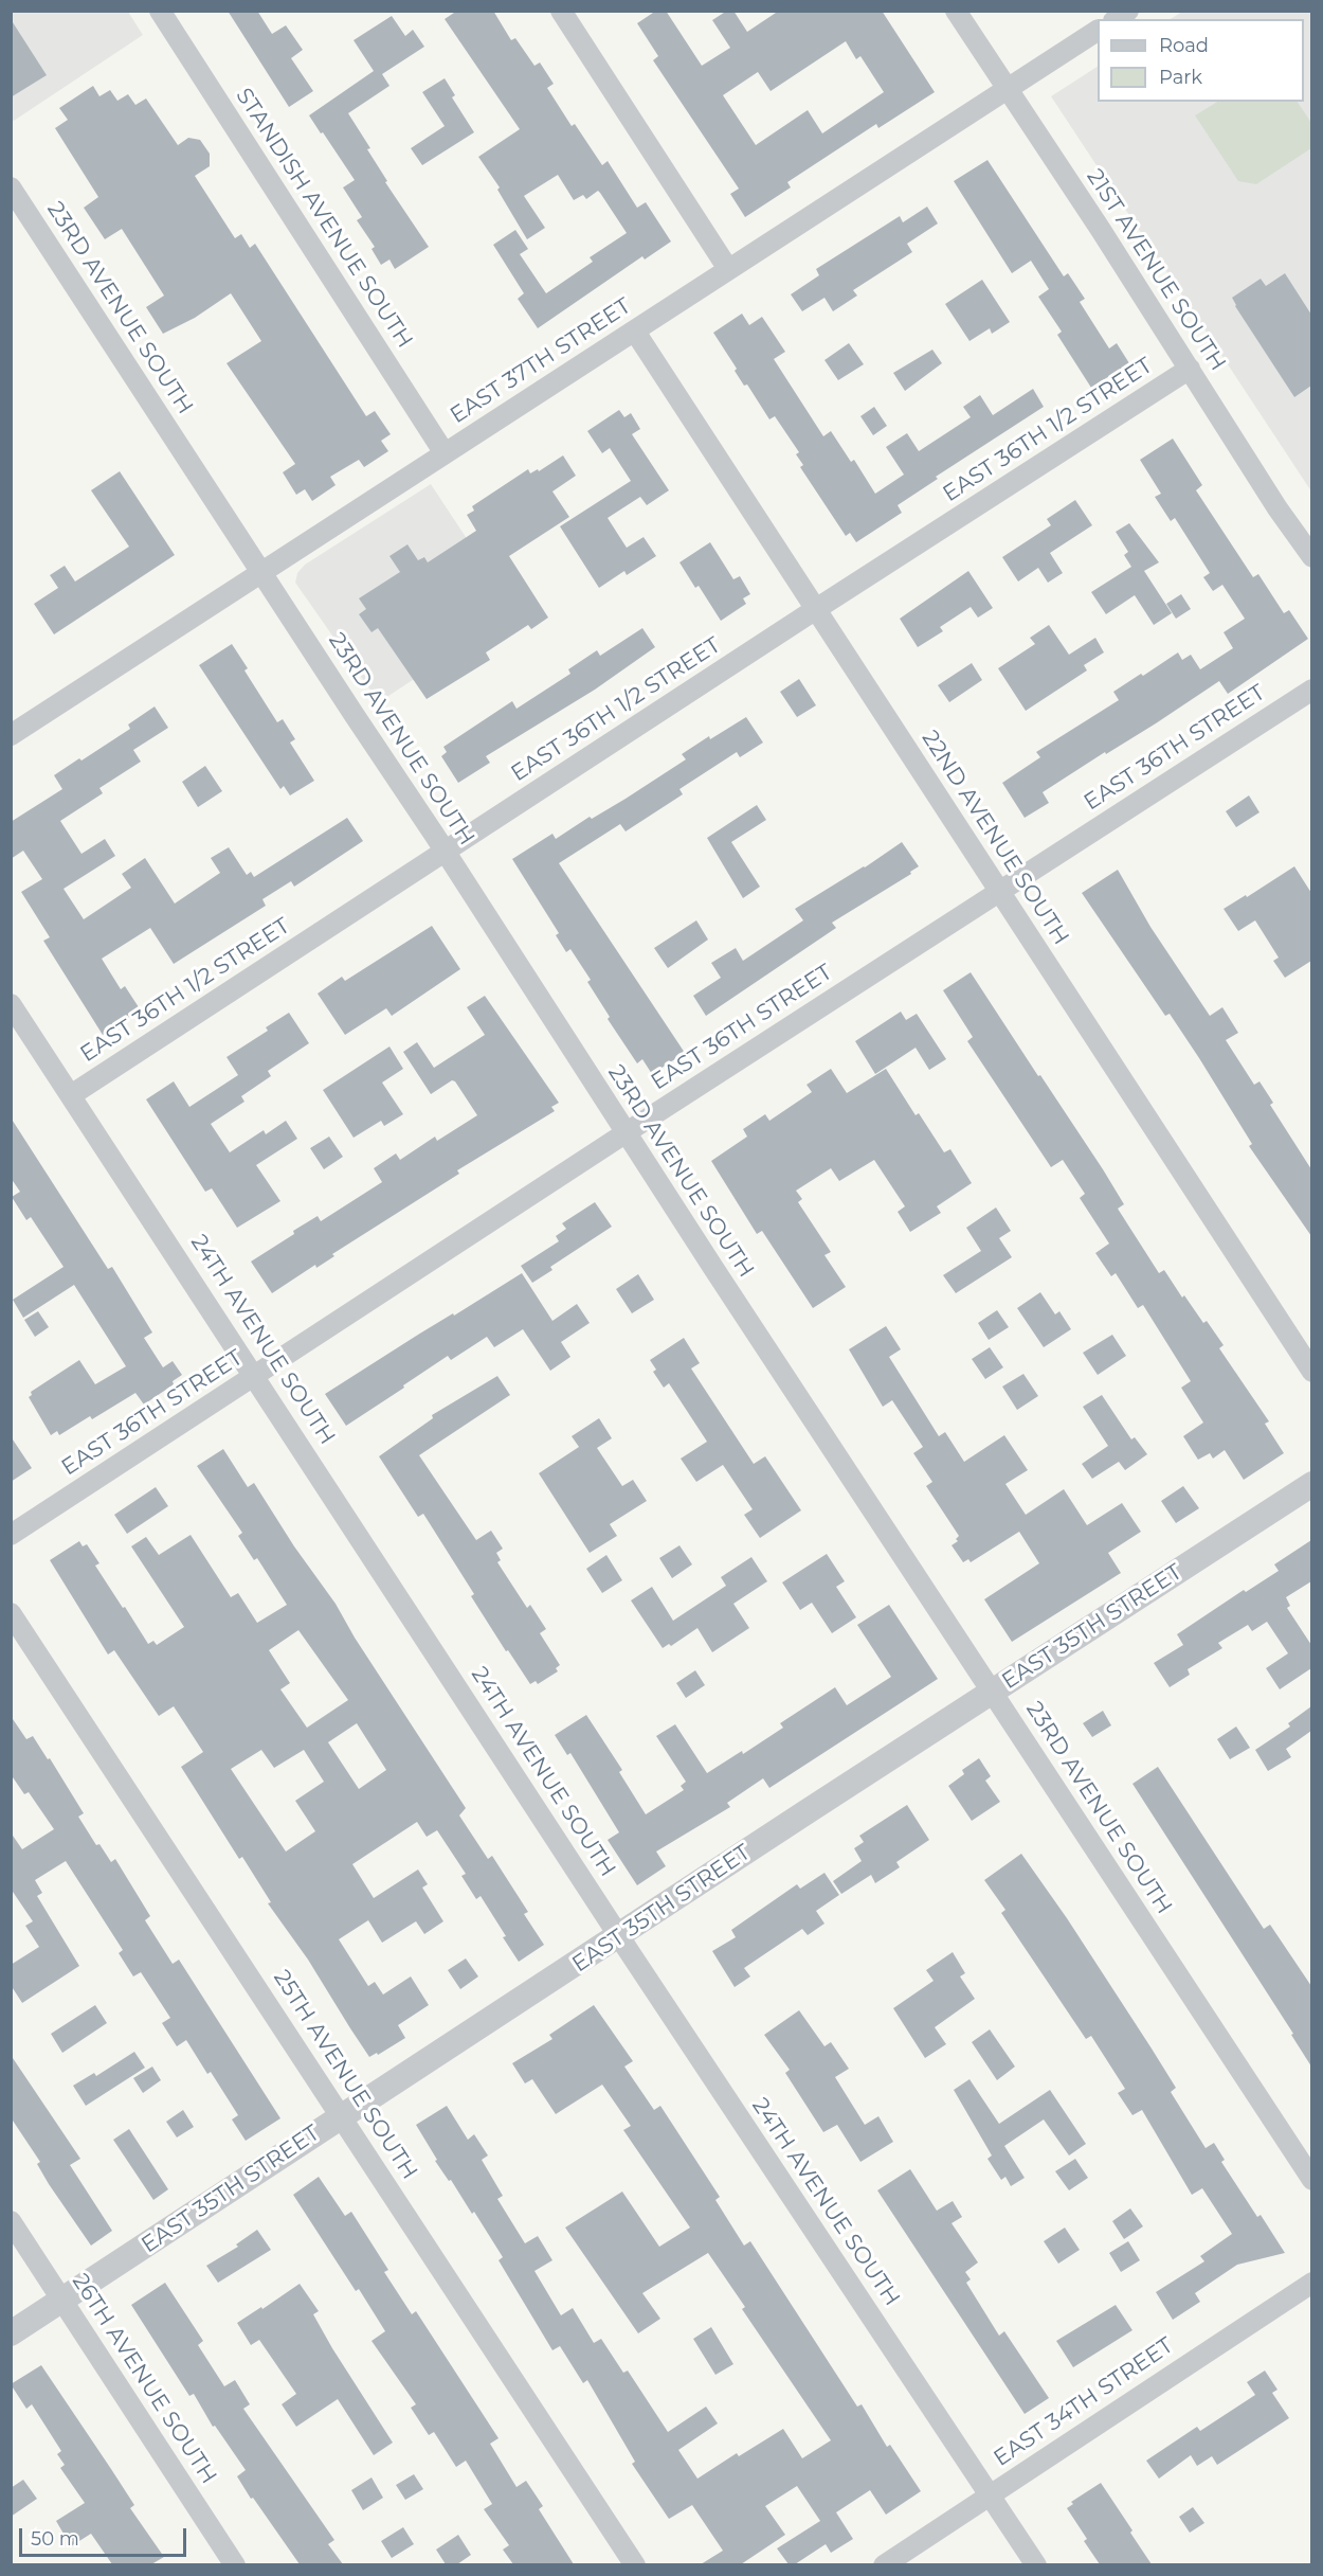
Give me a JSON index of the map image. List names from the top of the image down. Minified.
{"streets":{"street":["STANDISH AVENUE SOUTH","21ST AVENUE SOUTH","23RD AVENUE SOUTH","EAST 37TH STREET","EAST 36TH 1/2 STREET","EAST 36TH STREET","22ND AVENUE SOUTH","24TH AVENUE SOUTH","EAST 35TH STREET","25TH AVENUE SOUTH","26TH AVENUE SOUTH","EAST 34TH STREET"]},"crossings":[["STANDISH AVENUE SOUTH","EAST 37TH STREET"],["21ST AVENUE SOUTH","EAST 37TH STREET"],["21ST AVENUE SOUTH","EAST 36TH 1/2 STREET"],["23RD AVENUE SOUTH","EAST 37TH STREET"],["23RD AVENUE SOUTH","EAST 36TH 1/2 STREET"],["23RD AVENUE SOUTH","EAST 36TH STREET"],["23RD AVENUE SOUTH","EAST 35TH STREET"],["EAST 37TH STREET","22ND AVENUE SOUTH"],["EAST 36TH 1/2 STREET","22ND AVENUE SOUTH"],["EAST 36TH 1/2 STREET","24TH AVENUE SOUTH"],["EAST 36TH STREET","22ND AVENUE SOUTH"],["EAST 36TH STREET","24TH AVENUE SOUTH"],["24TH AVENUE SOUTH","EAST 35TH STREET"],["24TH AVENUE SOUTH","EAST 34TH STREET"],["EAST 35TH STREET","25TH AVENUE SOUTH"],["EAST 35TH STREET","26TH AVENUE SOUTH"]],"legend":["Road","Park"],"scale_bar":"50 m"}
